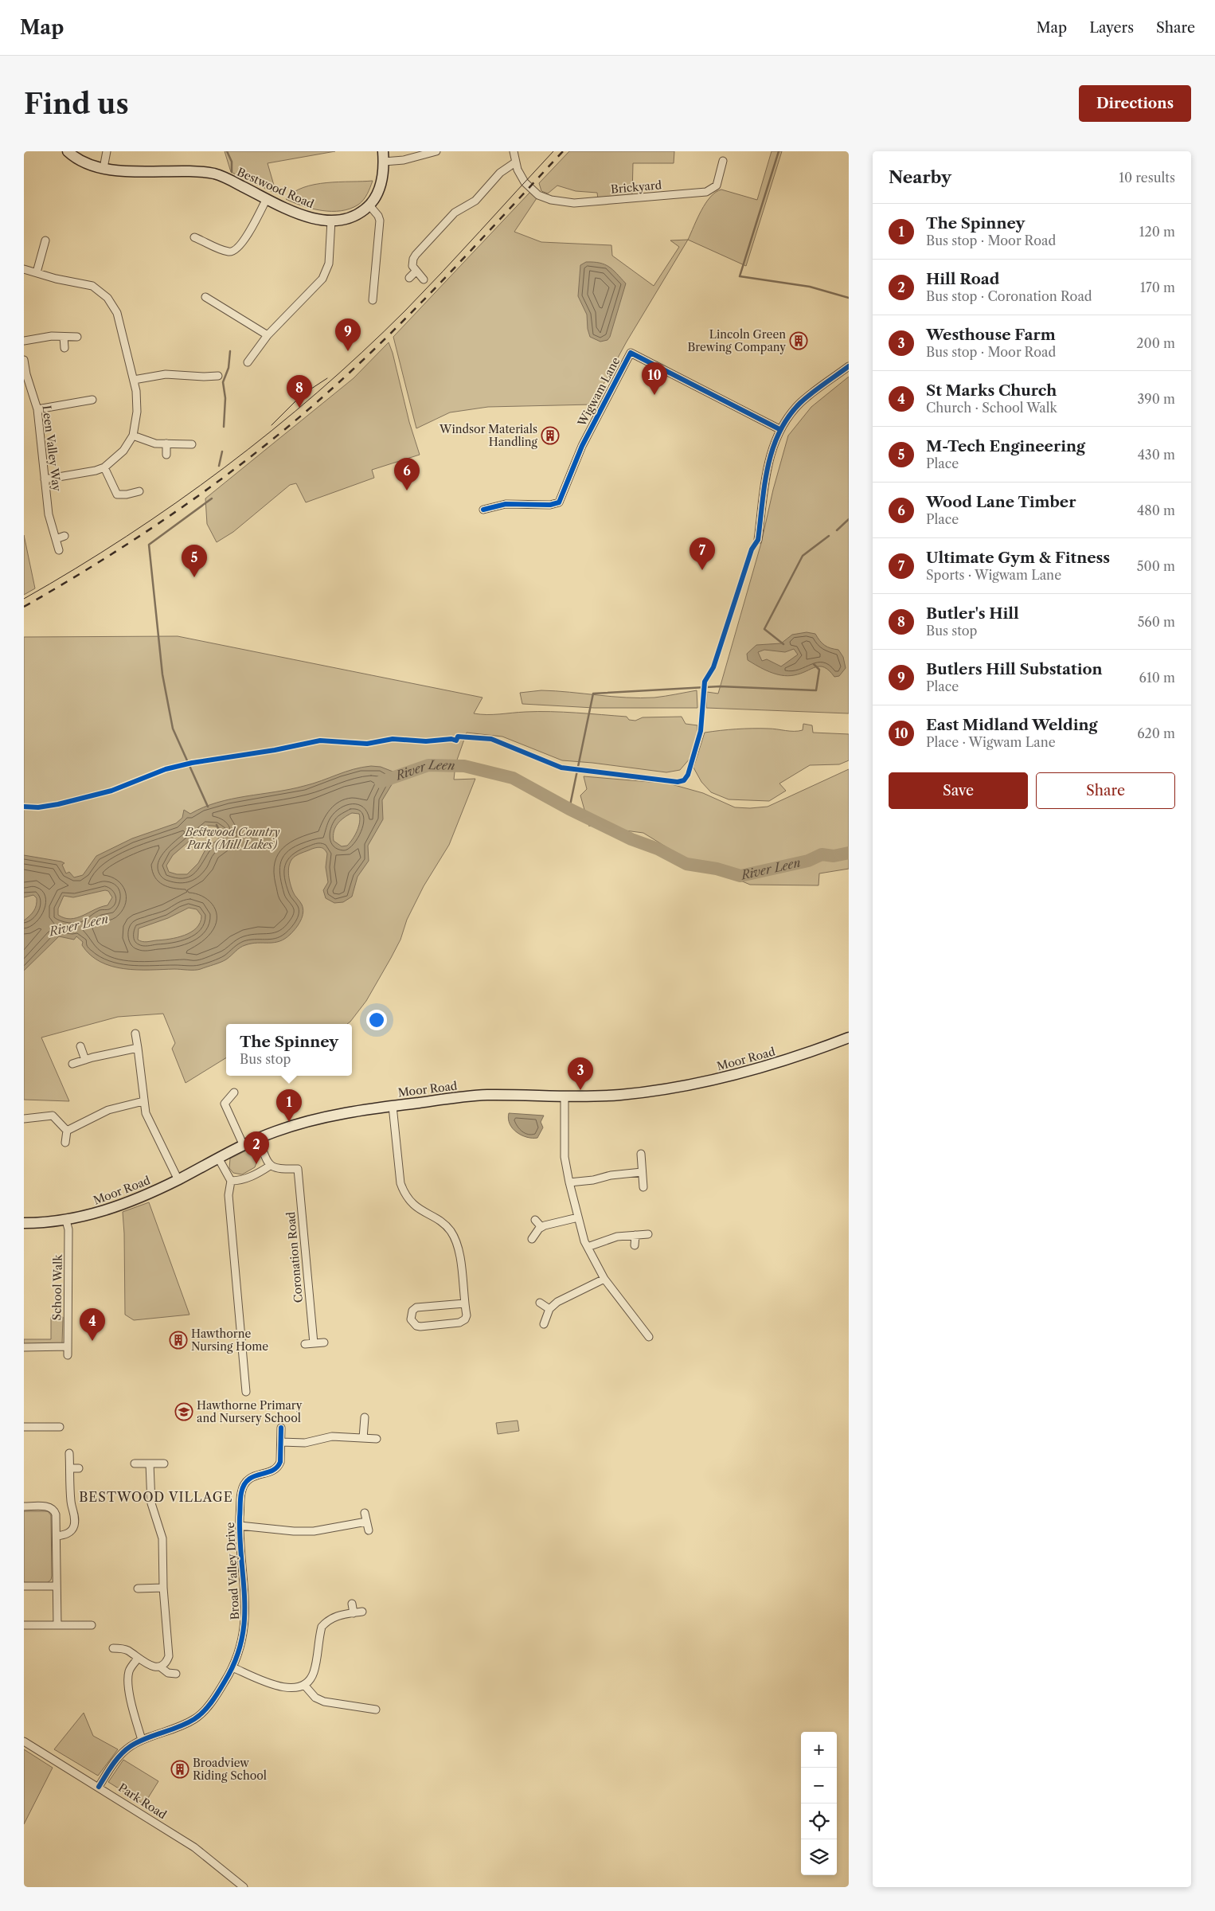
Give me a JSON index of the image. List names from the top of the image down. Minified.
{"streets":{"main road":["Bestwood Road","Moor Road"],"street":["Brickyard","Wigwam Lane","Leen Valley Way","Coronation Road","School Walk","Broad Valley Drive","Park Road"]},"crossings":[["Moor Road","School Walk"],["Broad Valley Drive","Park Road"]],"districts":["BESTWOOD VILLAGE"],"water":["River Leen"],"parks":["Bestwood Country Park (Mill Lakes)"],"places":{"building":["Lincoln Green Brewing Company","Windsor Materials Handling","Hawthorne Nursing Home","Broadview Riding School"],"school or university":["Hawthorne Primary and Nursery School"]},"page":{"header":"Map","nav":["Map","Layers","Share"],"buttons":["Directions",["Save","Share"]],"title":"Find us","heading":["Nearby","10 results"],"list":[{"mark":"1","name":"The Spinney","note":"Bus stop · Moor Road","value":"120 m"},{"mark":"2","name":"Hill Road","note":"Bus stop · Coronation Road","value":"170 m"},{"mark":"3","name":"Westhouse Farm","note":"Bus stop · Moor Road","value":"200 m"},{"mark":"4","name":"St Marks Church","note":"Church · School Walk","value":"390 m"},{"mark":"5","name":"M-Tech Engineering","note":"Place","value":"430 m"},{"mark":"6","name":"Wood Lane Timber","note":"Place","value":"480 m"},{"mark":"7","name":"Ultimate Gym & Fitness","note":"Sports · Wigwam Lane","value":"500 m"},{"mark":"8","name":"Butler's Hill","note":"Bus stop","value":"560 m"},{"mark":"9","name":"Butlers Hill Substation","note":"Place","value":"610 m"},{"mark":"10","name":"East Midland Welding","note":"Place · Wigwam Lane","value":"620 m"}],"pins":["9","10","8","6","7","5","3","1","2","4"],"popup":["The Spinney","Bus stop"],"map_buttons":["+","−"]}}
